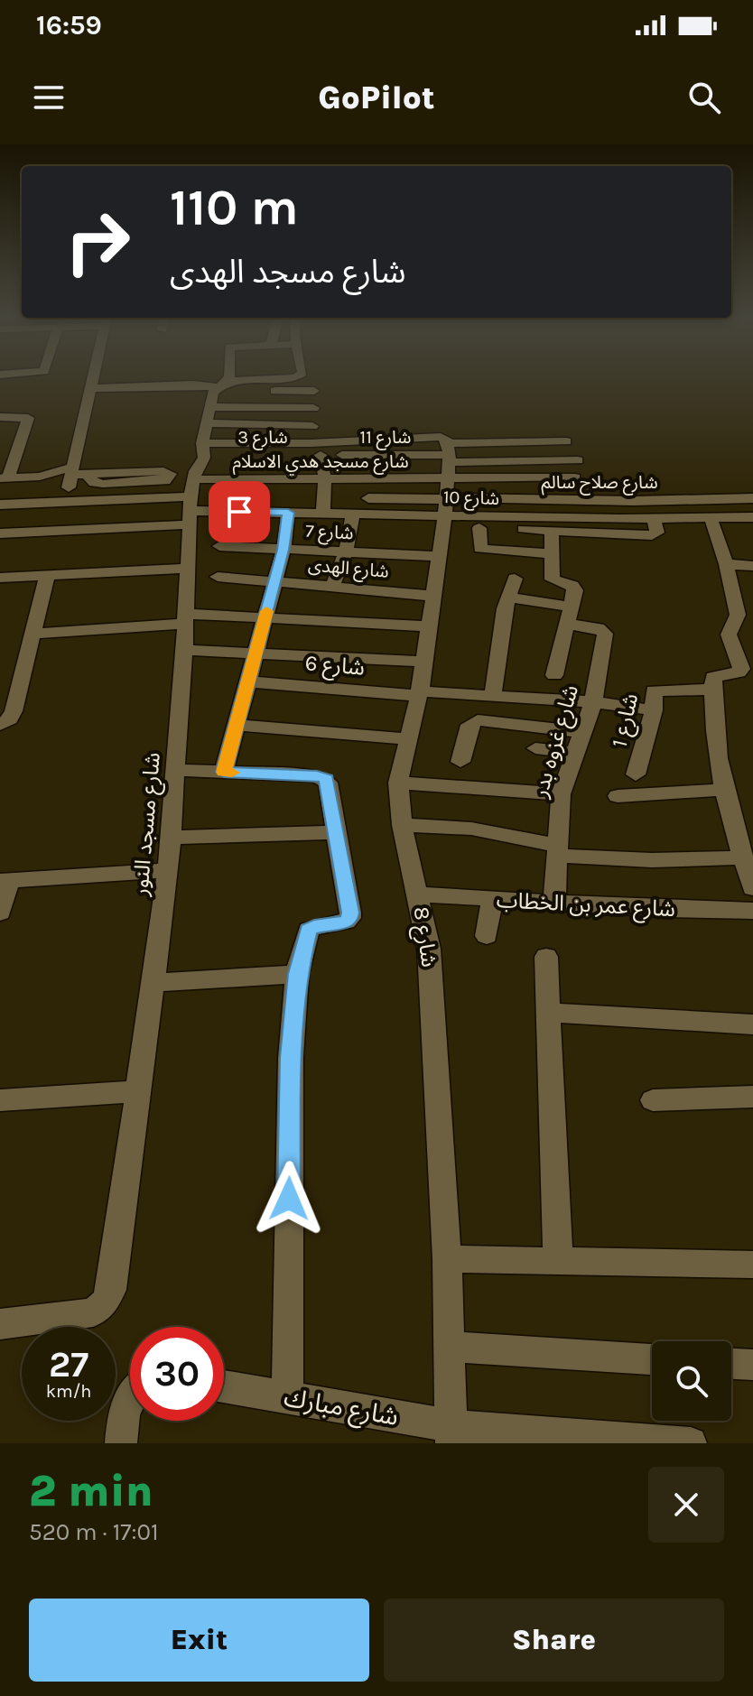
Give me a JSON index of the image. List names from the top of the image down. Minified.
{"streets":{"street":["شارع 3","شارع 11","شارع مسجد هدي الاسلام","شارع صلاح سالم","شارع 10","شارع 7","شارع الهدى","شارع 6","شارع 1","شارع غزوه بدر","شارع مسجد النور","شارع عمر بن الخطاب","شارع 8","شارع مبارك"]},"crossings":[["شارع 3","شارع 11"],["شارع 3","شارع مسجد النور"],["شارع 11","شارع مسجد هدي الاسلام"],["شارع 11","شارع صلاح سالم"],["شارع 11","شارع 10"],["شارع 11","شارع 8"],["شارع مسجد هدي الاسلام","شارع صلاح سالم"],["شارع مسجد هدي الاسلام","شارع 10"],["شارع مسجد هدي الاسلام","شارع مسجد النور"],["شارع مسجد هدي الاسلام","شارع 8"],["شارع صلاح سالم","شارع 10"],["شارع صلاح سالم","شارع 8"],["شارع 10","شارع مسجد النور"],["شارع 10","شارع 8"],["شارع 7","شارع 8"],["شارع الهدى","شارع 8"],["شارع 6","شارع 1"],["شارع 6","شارع غزوه بدر"],["شارع 6","شارع 8"],["شارع غزوه بدر","شارع عمر بن الخطاب"],["شارع عمر بن الخطاب","شارع 8"],["شارع 8","شارع مبارك"]],"page":{"status":"16:59","header":"GoPilot","turn":["110 m","شارع مسجد الهدى"],"speed":"27 km/h","limit":"30","heading":["2 min","520 m · 17:01"],"buttons":["Exit","Share"]}}
